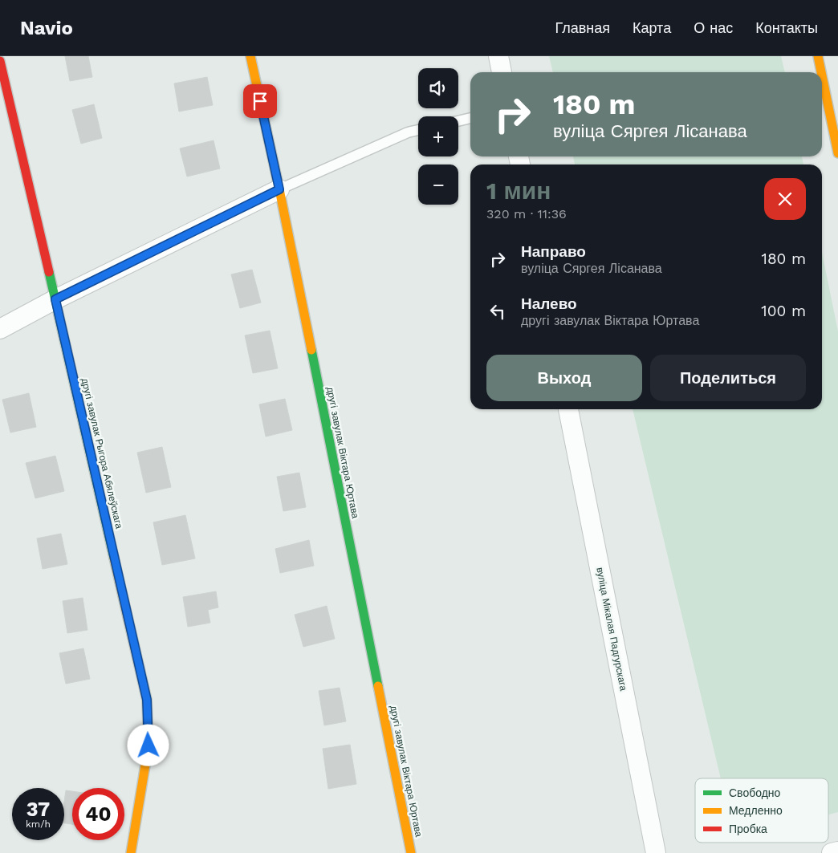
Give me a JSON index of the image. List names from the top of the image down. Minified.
{"streets":{"street":["другі завулак Віктара Юртава","другі завулак Рыгора Абялеўскага","вуліца Мікалая Падгурскага"]},"legend":["Свободно","Медленно","Пробка"],"page":{"header":"Navio","nav":["Главная","Карта","О нас","Контакты"],"map_buttons":["+","−"],"turn":["180 m","вуліца Сяргея Лісанава"],"heading":["1 мин","320 m · 11:36"],"list":[{"name":"Направо","note":"вуліца Сяргея Лісанава","value":"180 m"},{"name":"Налево","note":"другі завулак Віктара Юртава","value":"100 m"}],"buttons":["Выход","Поделиться"],"speed":"37 km/h","limit":"40"}}
